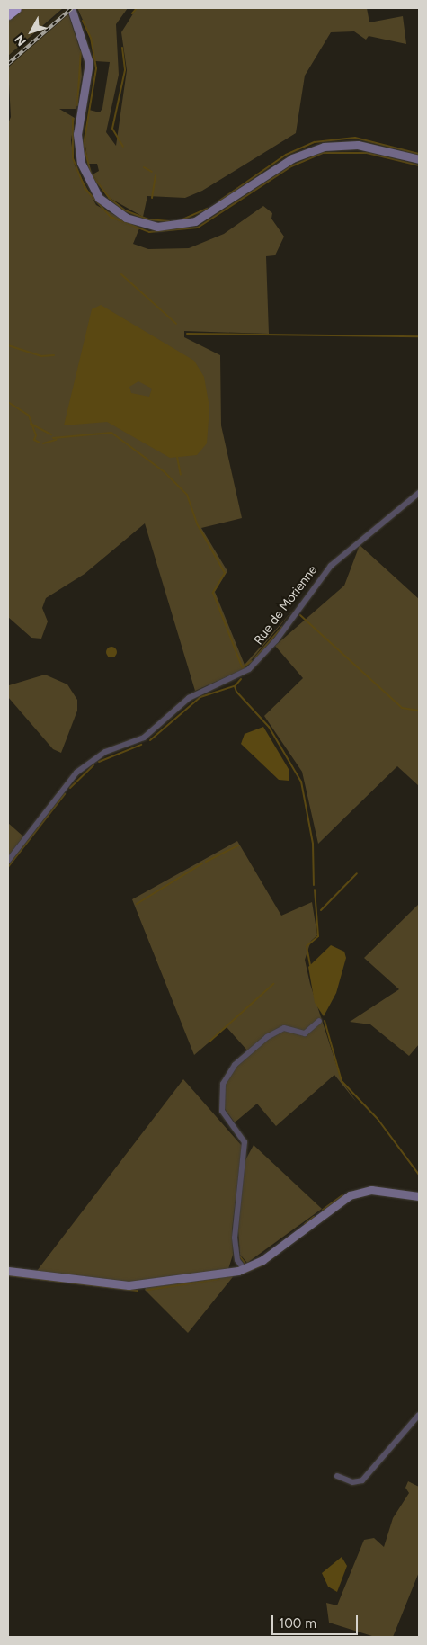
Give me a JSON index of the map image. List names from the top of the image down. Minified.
{"streets":{"street":["Rue de Morienne"]},"scale_bar":"100 m","north":"bottom left"}
